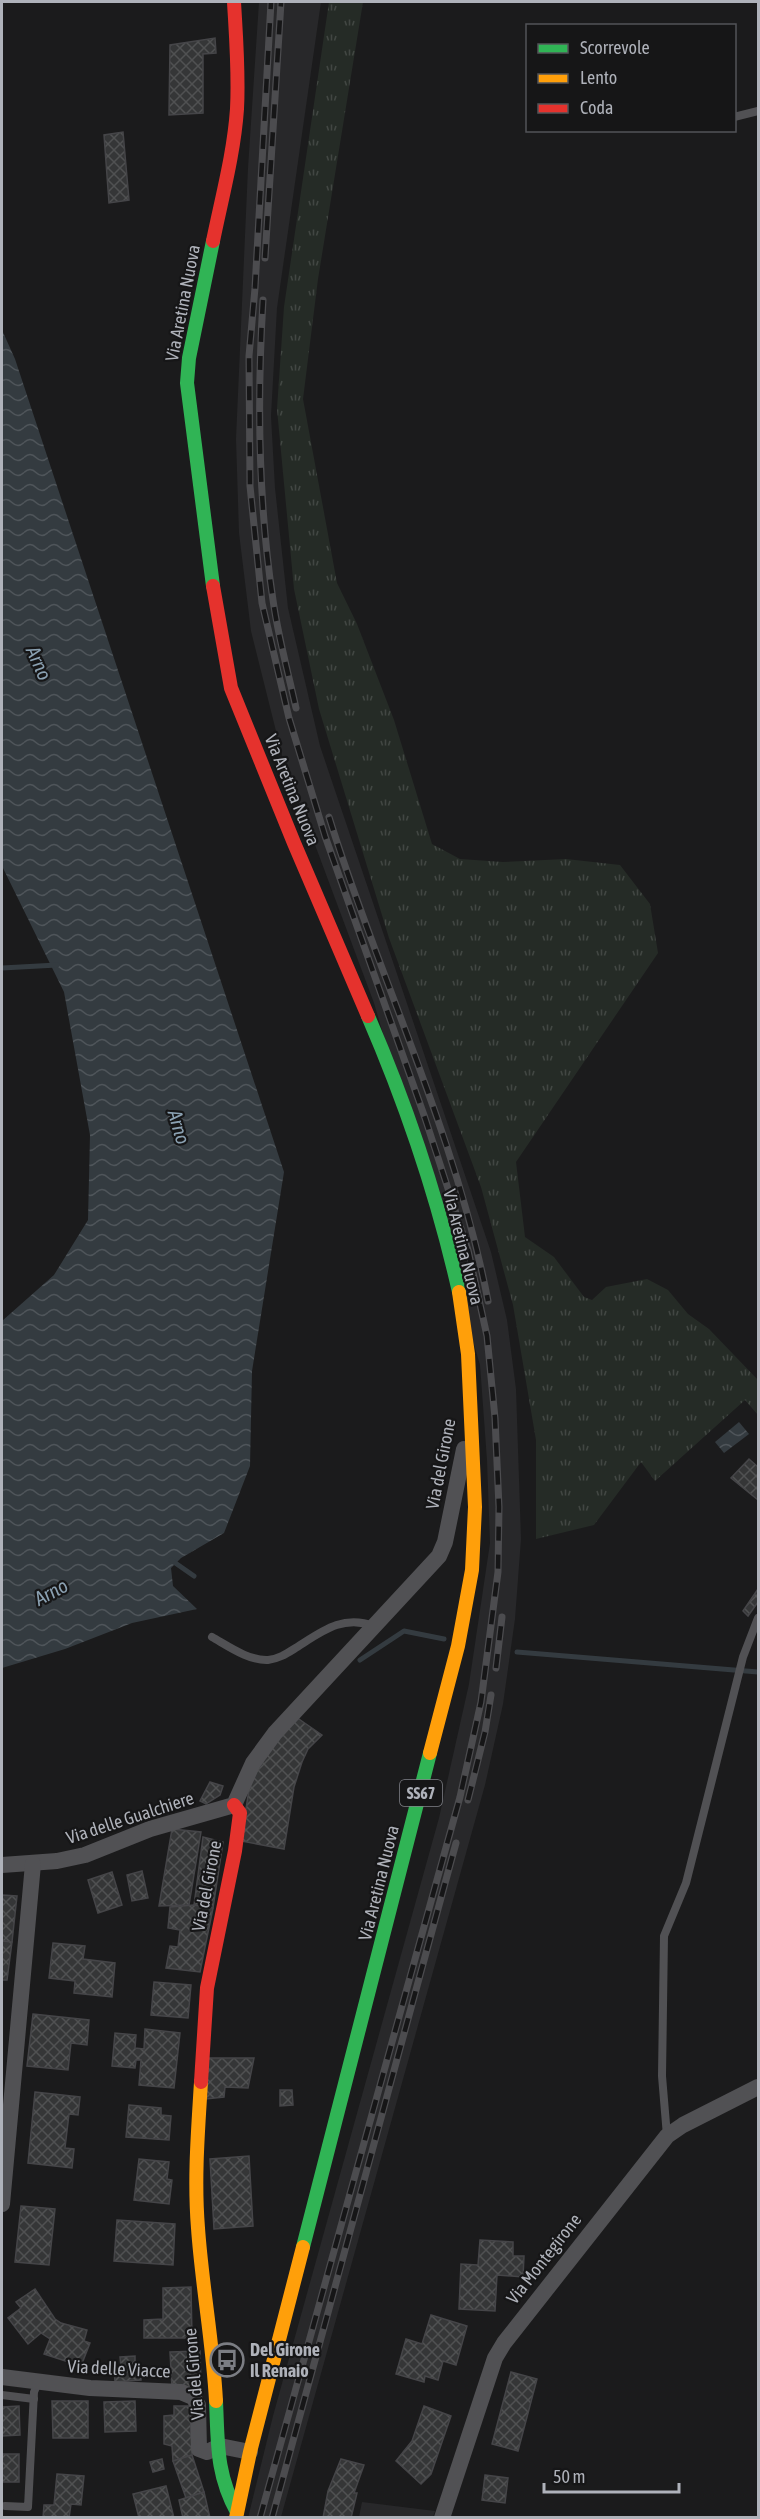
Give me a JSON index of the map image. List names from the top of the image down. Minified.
{"streets":{"main road":["Via Aretina Nuova","Via del Girone","SS67"],"street":["Via delle Gualchiere","Via Montegirone","Via delle Viacce"]},"crossings":[["Via Aretina Nuova","Via del Girone"],["Via del Girone","Via delle Gualchiere"],["Via del Girone","Via delle Viacce"]],"water":["Arno"],"places":{"bus stop":["Del Girone Il Renaio"]},"legend":["Scorrevole","Lento","Coda"],"scale_bar":"50 m"}
